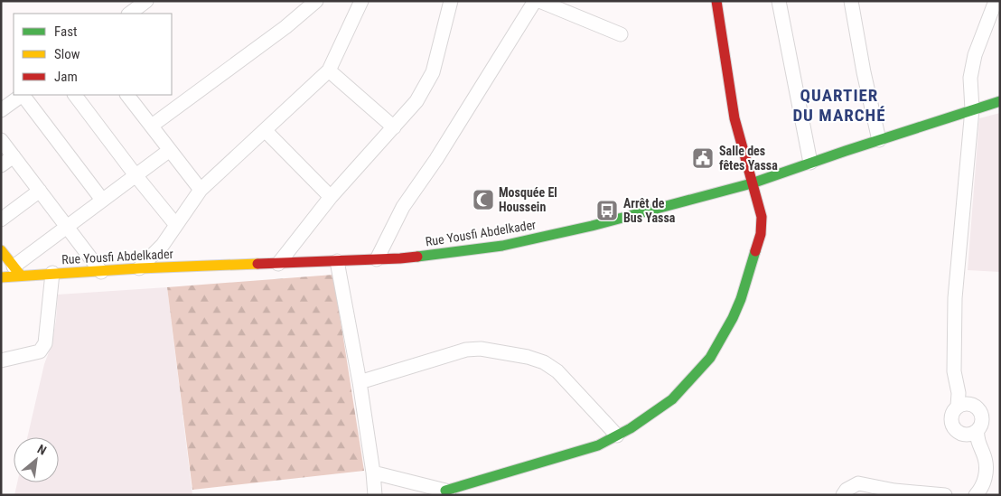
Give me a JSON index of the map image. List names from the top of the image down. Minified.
{"streets":{"main road":["Rue Yousfi Abdelkader"]},"districts":["QUARTIER DU MARCHÉ"],"places":{"public building":["Salle des fêtes Yassa"],"mosque":["Mosquée El Houssein"],"bus stop":["Arrêt de Bus Yassa"]},"legend":["Fast","Slow","Jam"],"north":"top right"}
